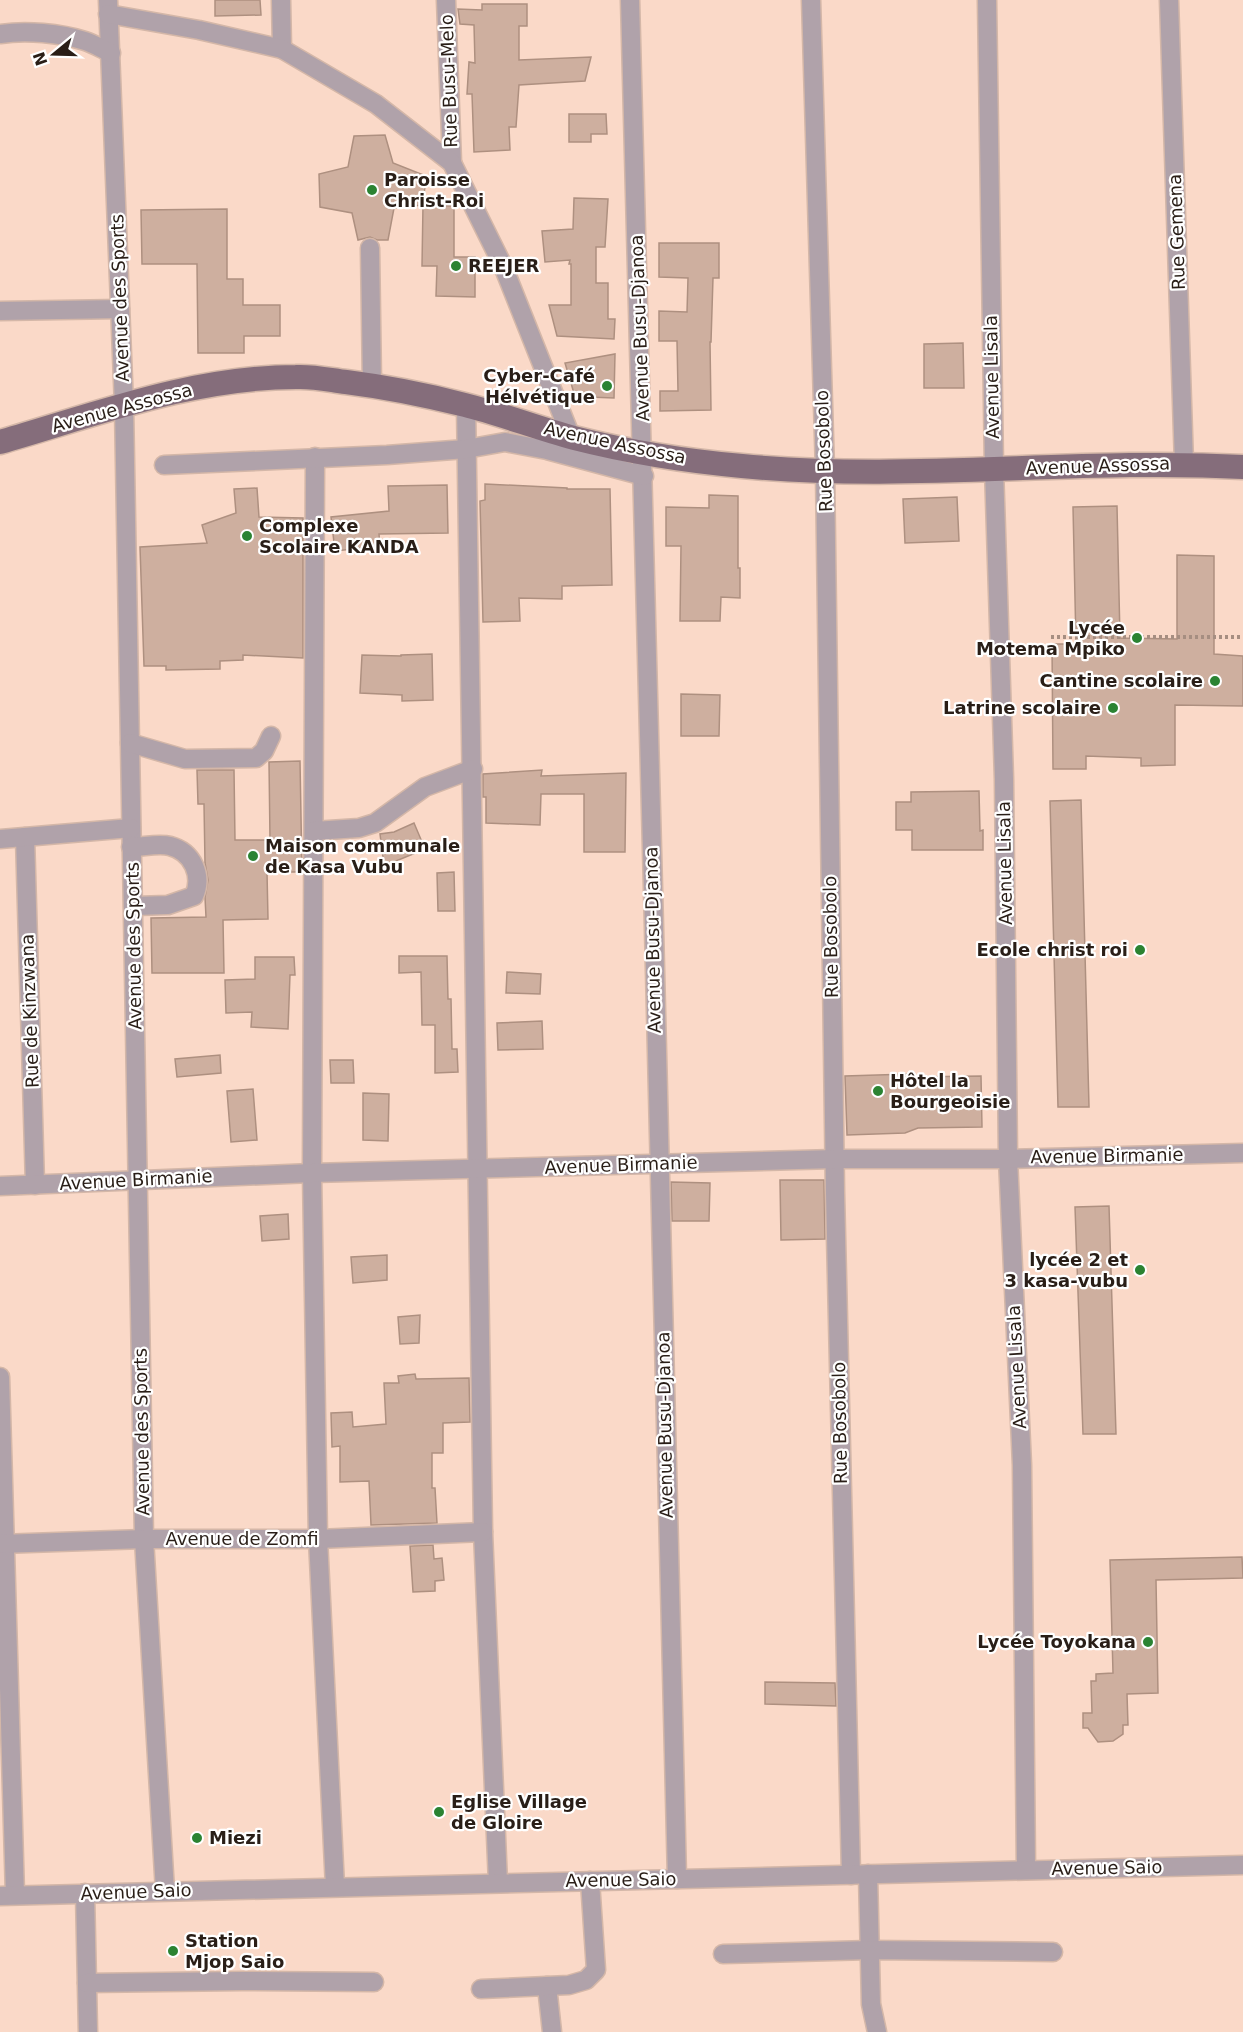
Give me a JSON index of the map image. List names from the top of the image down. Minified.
{"streets":{"main road":["Avenue Assossa"],"street":["Rue Busu-Melo","Rue Gemena","Avenue des Sports","Avenue Busu-Djanoa","Avenue Lisala","Rue Bosobolo","Rue de Kinzwana","Avenue Birmanie","Avenue de Zomfi","Avenue Saio"]},"crossings":[["Rue Gemena","Avenue Assossa"],["Avenue des Sports","Avenue Assossa"],["Avenue des Sports","Avenue Birmanie"],["Avenue des Sports","Avenue de Zomfi"],["Avenue des Sports","Avenue Saio"],["Avenue Busu-Djanoa","Avenue Assossa"],["Avenue Busu-Djanoa","Avenue Birmanie"],["Avenue Busu-Djanoa","Avenue Saio"],["Avenue Lisala","Avenue Assossa"],["Avenue Lisala","Avenue Birmanie"],["Avenue Lisala","Avenue Saio"],["Avenue Assossa","Rue Bosobolo"],["Rue Bosobolo","Avenue Birmanie"],["Rue Bosobolo","Avenue Saio"],["Rue de Kinzwana","Avenue Birmanie"]],"places":["Paroisse Christ-Roi","REEJER","Cyber-Café Hélvétique","Complexe Scolaire KANDA","Lycée Motema Mpiko","Cantine scolaire","Latrine scolaire","Maison communale de Kasa Vubu","Ecole christ roi","Hôtel la Bourgeoisie","lycée 2 et 3 kasa-vubu","Lycée Toyokana","Eglise Village de Gloire","Miezi","Station Mjop Saio"],"north":"left"}
